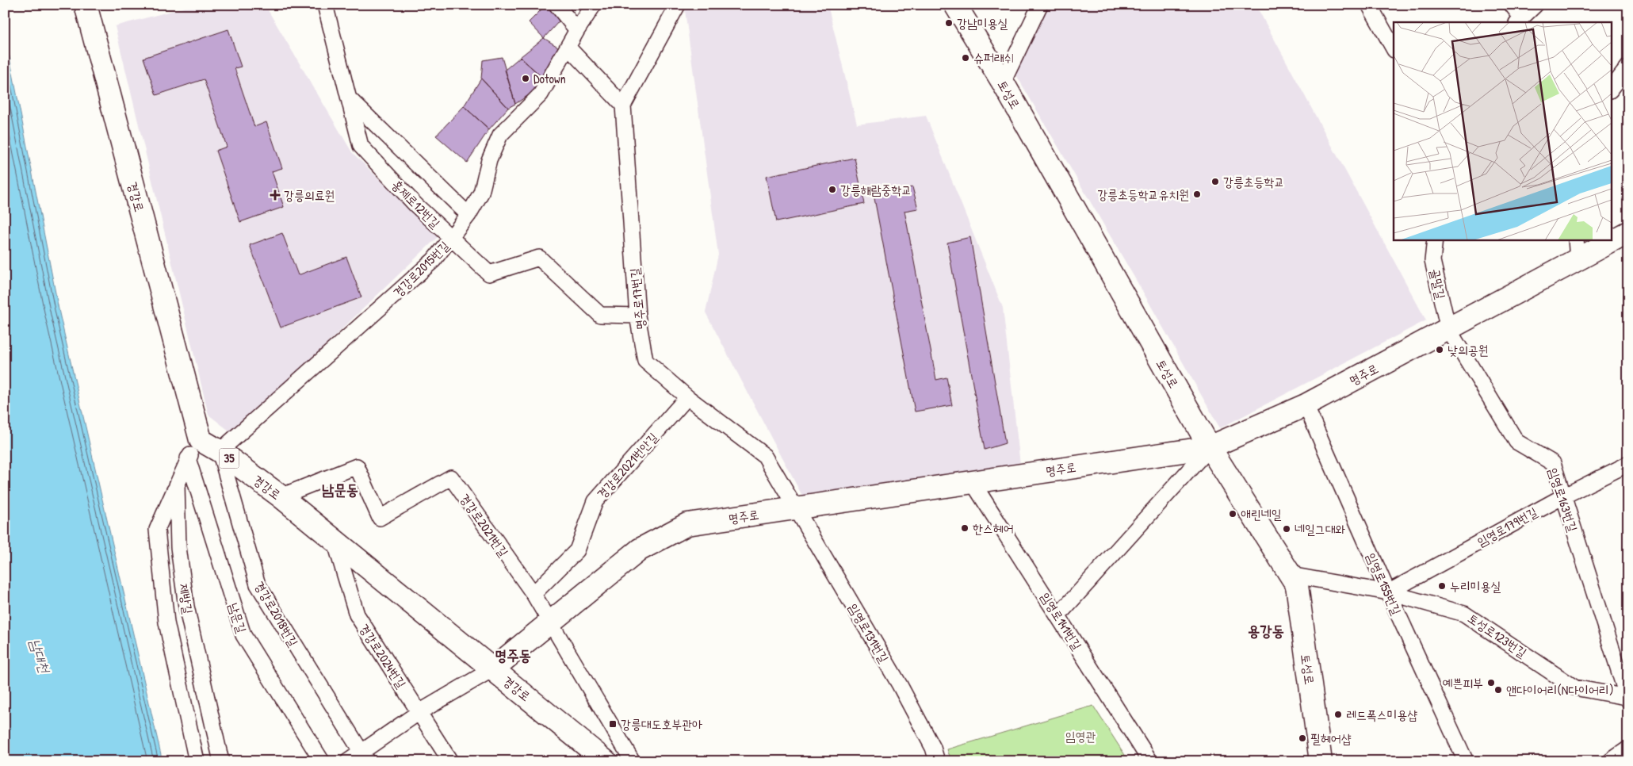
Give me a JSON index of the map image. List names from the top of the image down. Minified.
{"streets":{"street":["토성로","경강로","홍제로12번길","경강로2015번길","골말길","명주로17번길","명주로","35","경강로2021번안길","임영로163번길","경강로2021번길","임영로179번길","임영로155번길","제방길","경강로2018번길","남문길","임영로141번길","임영로131번길","토성로123번길","경강로2024번길"]},"crossings":[["토성로","명주로"],["토성로","토성로123번길"],["경강로","경강로2015번길"],["경강로","명주로"],["경강로","경강로2021번길"],["경강로","제방길"],["경강로","경강로2018번길"],["경강로","경강로2024번길"],["홍제로12번길","경강로2015번길"],["홍제로12번길","명주로17번길"],["경강로2015번길","경강로2018번길"],["골말길","명주로"],["골말길","임영로163번길"],["명주로17번길","명주로"],["명주로17번길","경강로2021번안길"],["명주로17번길","임영로131번길"],["명주로","임영로163번길"],["명주로","경강로2021번길"],["명주로","임영로155번길"],["명주로","임영로141번길"],["명주로","임영로131번길"],["경강로2021번안길","경강로2021번길"],["임영로163번길","임영로179번길"],["임영로163번길","토성로123번길"],["임영로179번길","임영로155번길"],["임영로179번길","토성로123번길"],["임영로155번길","토성로123번길"],["제방길","남문길"]],"districts":["남문동","용강동","명주동"],"water":["남대천"],"parks":["임영관"],"places":{"other":["강남미용실","슈퍼래쉬","Dotown","강릉초등학교","강릉해람중학교","강릉초등학교유치원","낮의공원","애린네일","한스헤어","네일그대와","누리미용실","예쁜피부","앤다이어리(N다이어리)","레드폭스미용샵","필헤어샵"],"health":["강릉의료원"],"transit":["강릉대도호부관아"]}}
